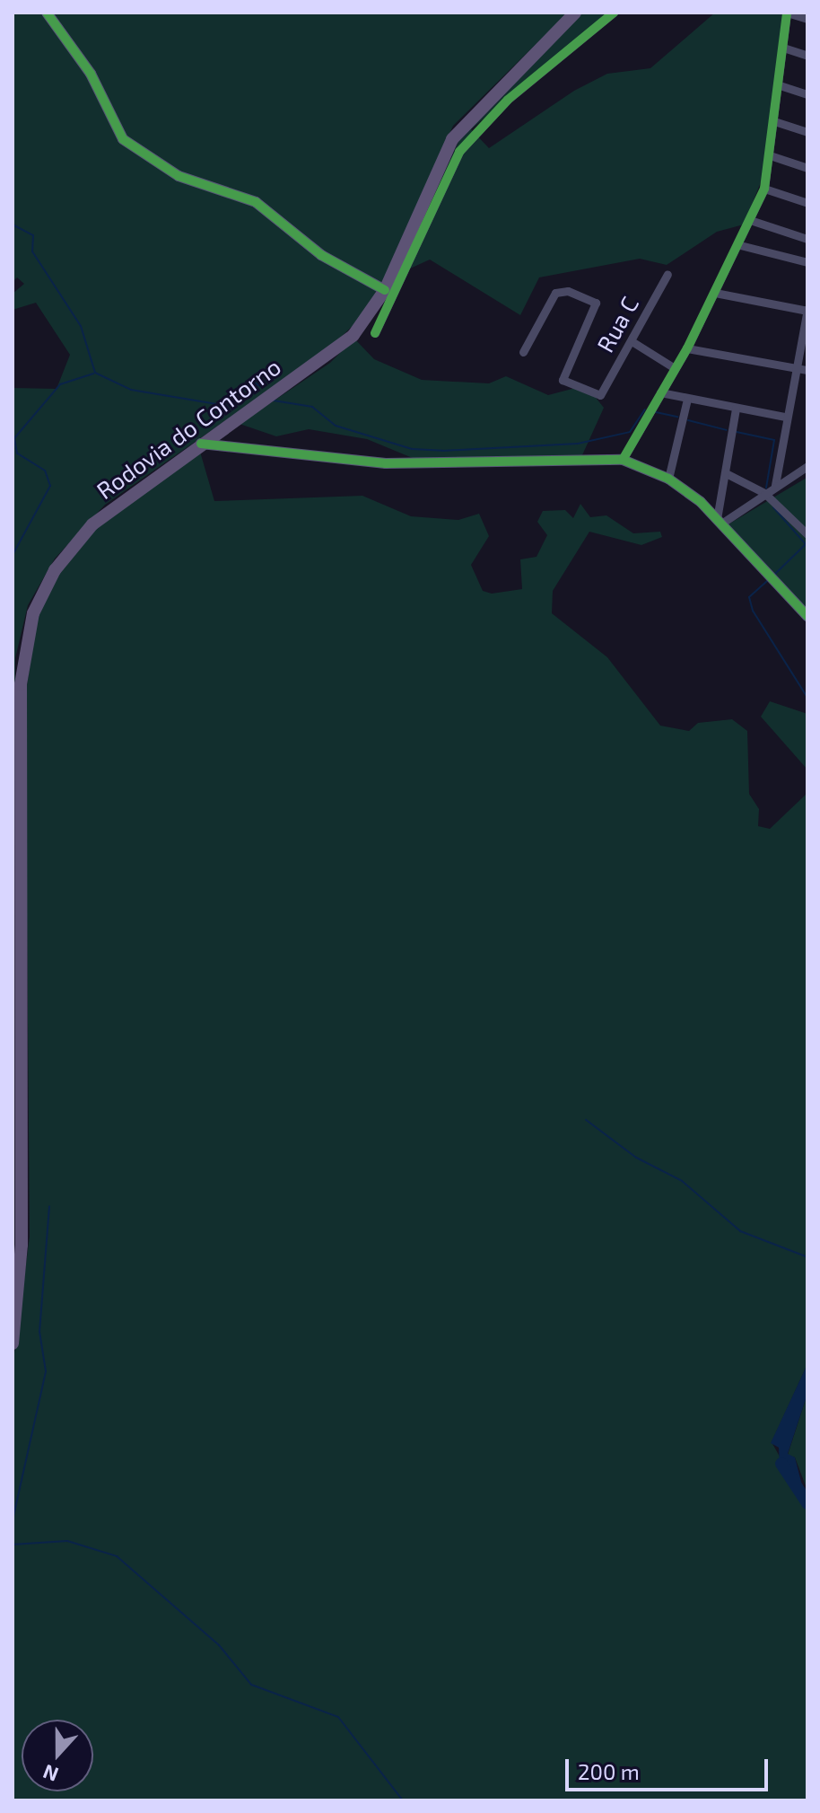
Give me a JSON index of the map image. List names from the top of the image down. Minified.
{"streets":{"main road":["Rodovia do Contorno"],"street":["Rua C"]},"scale_bar":"200 m","north":"bottom"}
